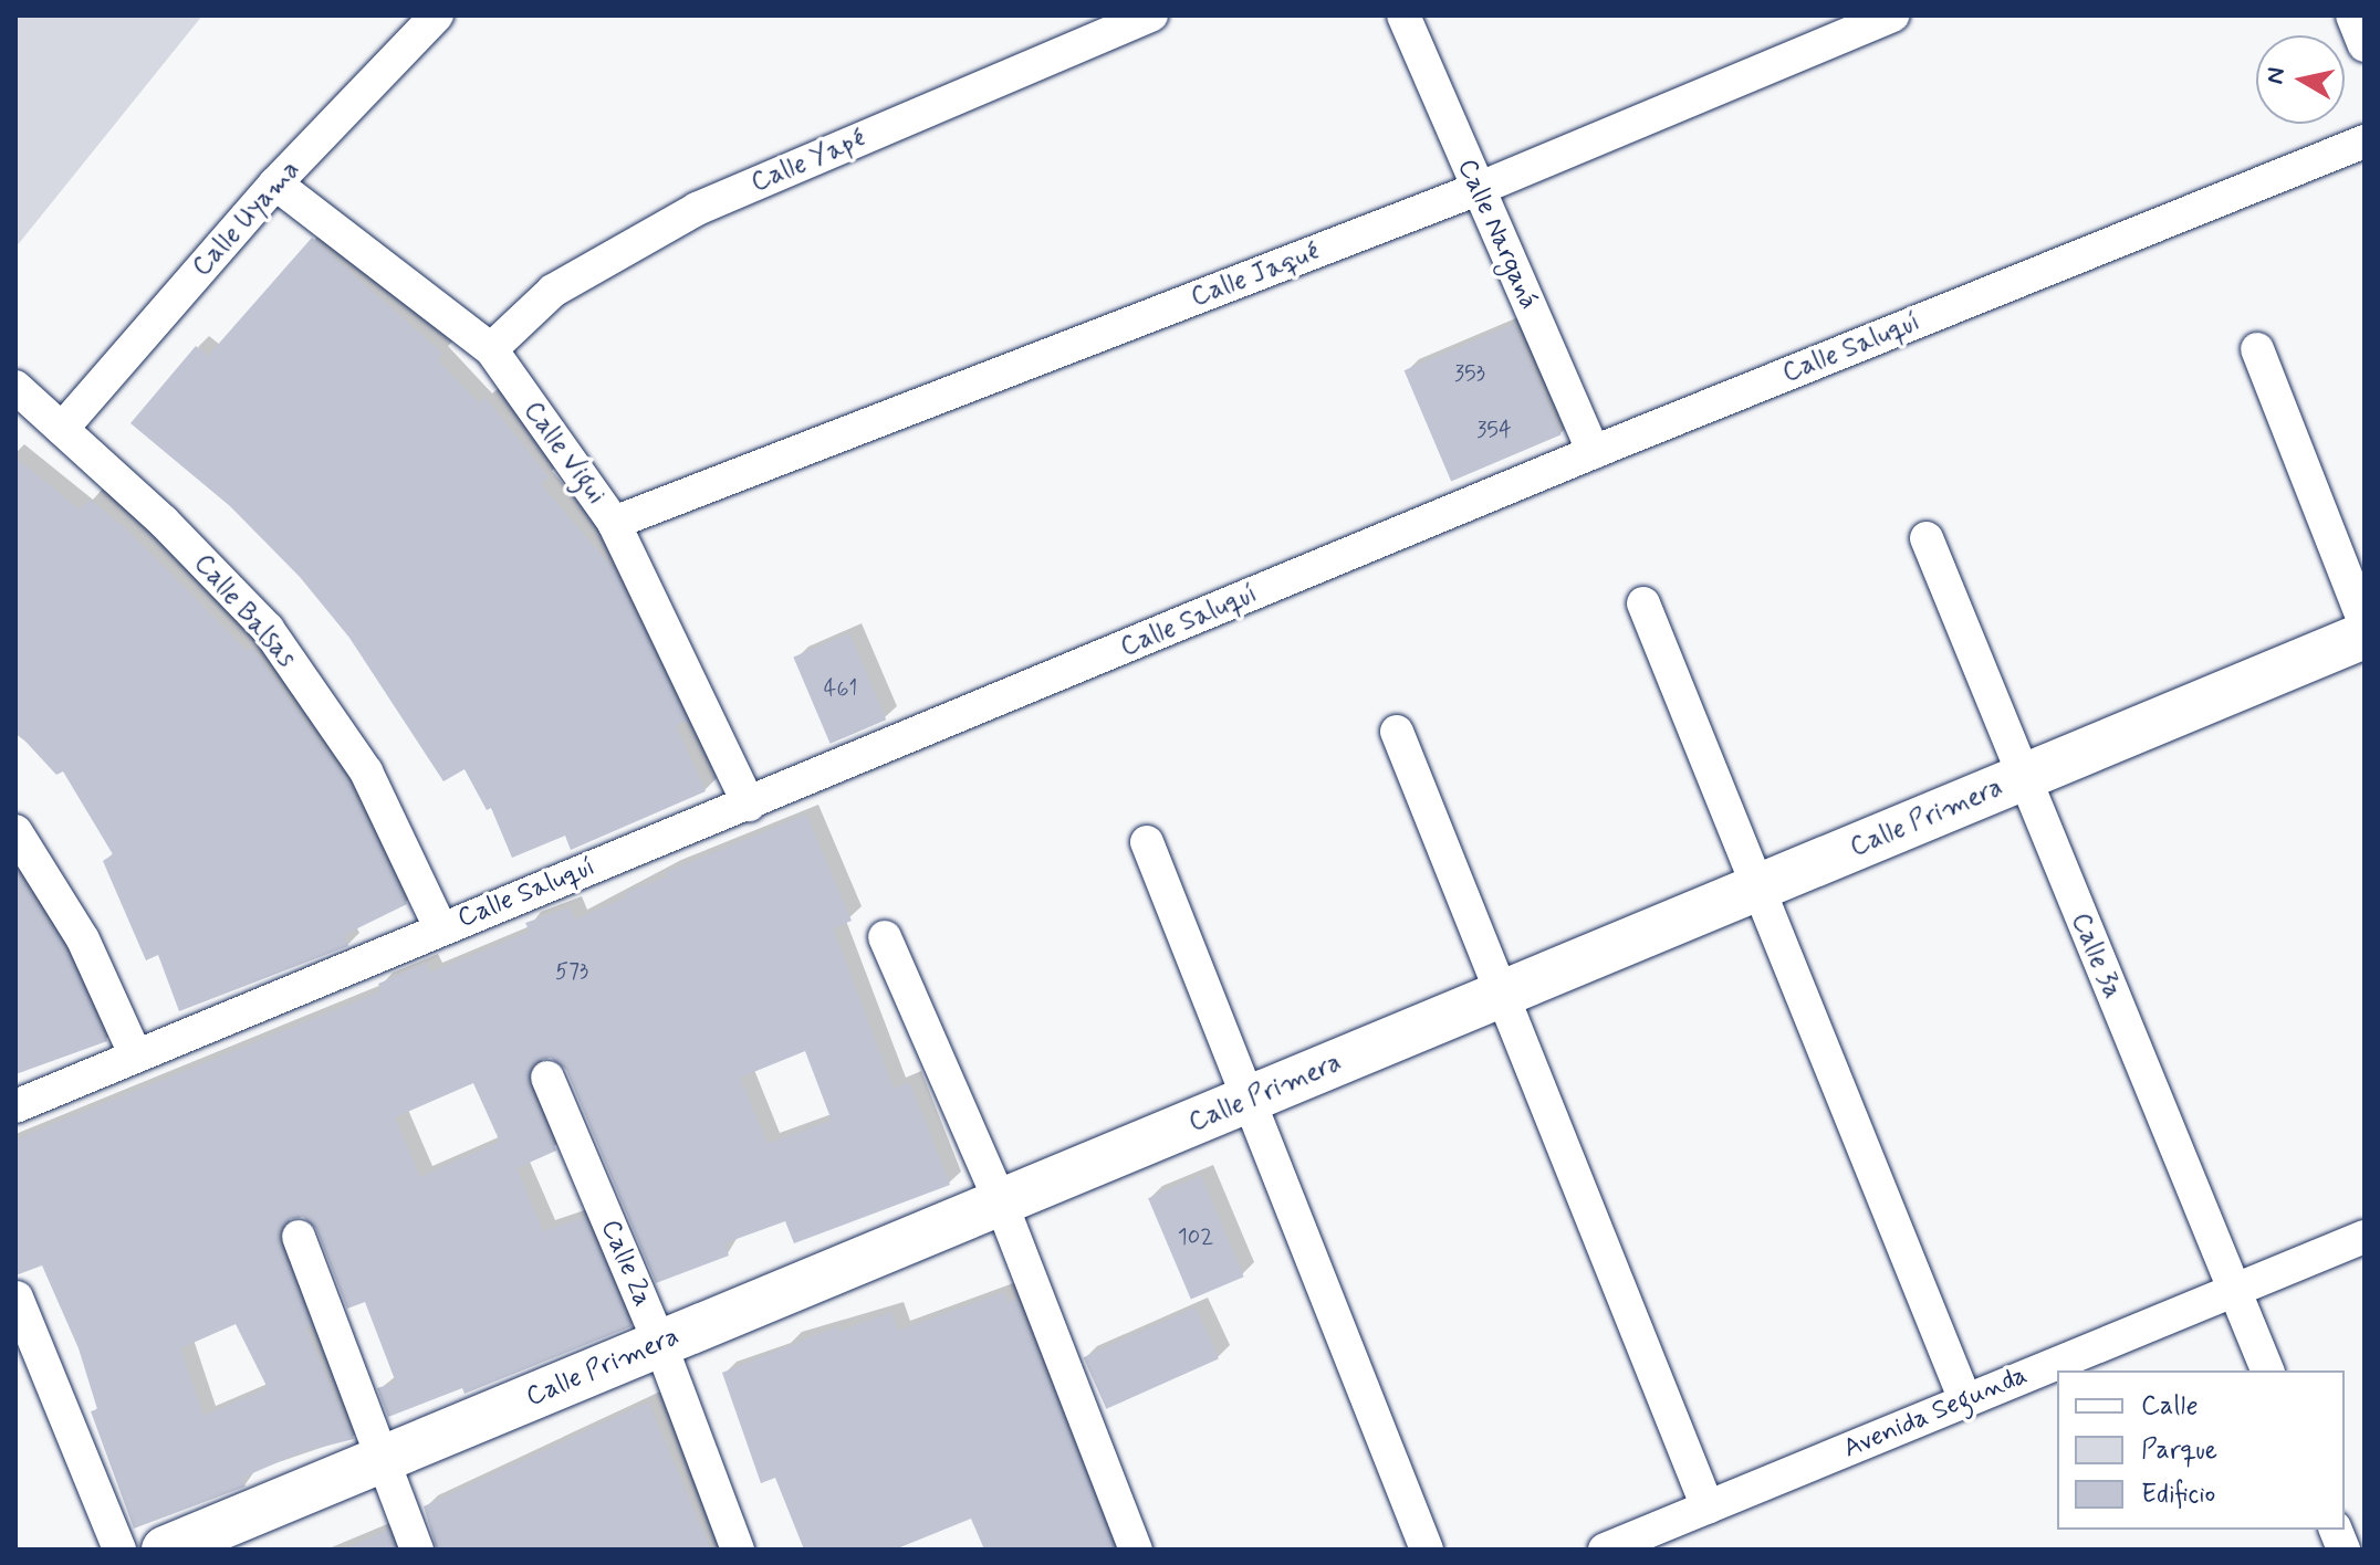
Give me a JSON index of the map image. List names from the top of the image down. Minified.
{"streets":{"street":["Calle Yapé","Calle Uyama","Calle Narganá","Calle Jaqué","Calle Saluquí","Calle Vigui","Calle Balsas","Calle Primera","Calle 3a","Calle 2a","Avenida Segunda"]},"crossings":[["Calle Yapé","Calle Vigui"],["Calle Uyama","Calle Vigui"],["Calle Uyama","Calle Balsas"],["Calle Narganá","Calle Jaqué"],["Calle Narganá","Calle Saluquí"],["Calle Jaqué","Calle Vigui"],["Calle Saluquí","Calle Vigui"],["Calle Saluquí","Calle Balsas"],["Calle Primera","Calle 3a"],["Calle Primera","Calle 2a"],["Calle 3a","Avenida Segunda"]],"house_numbers":["353","354","461","573","102"],"legend":["Calle","Parque","Edificio"],"north":"left"}
